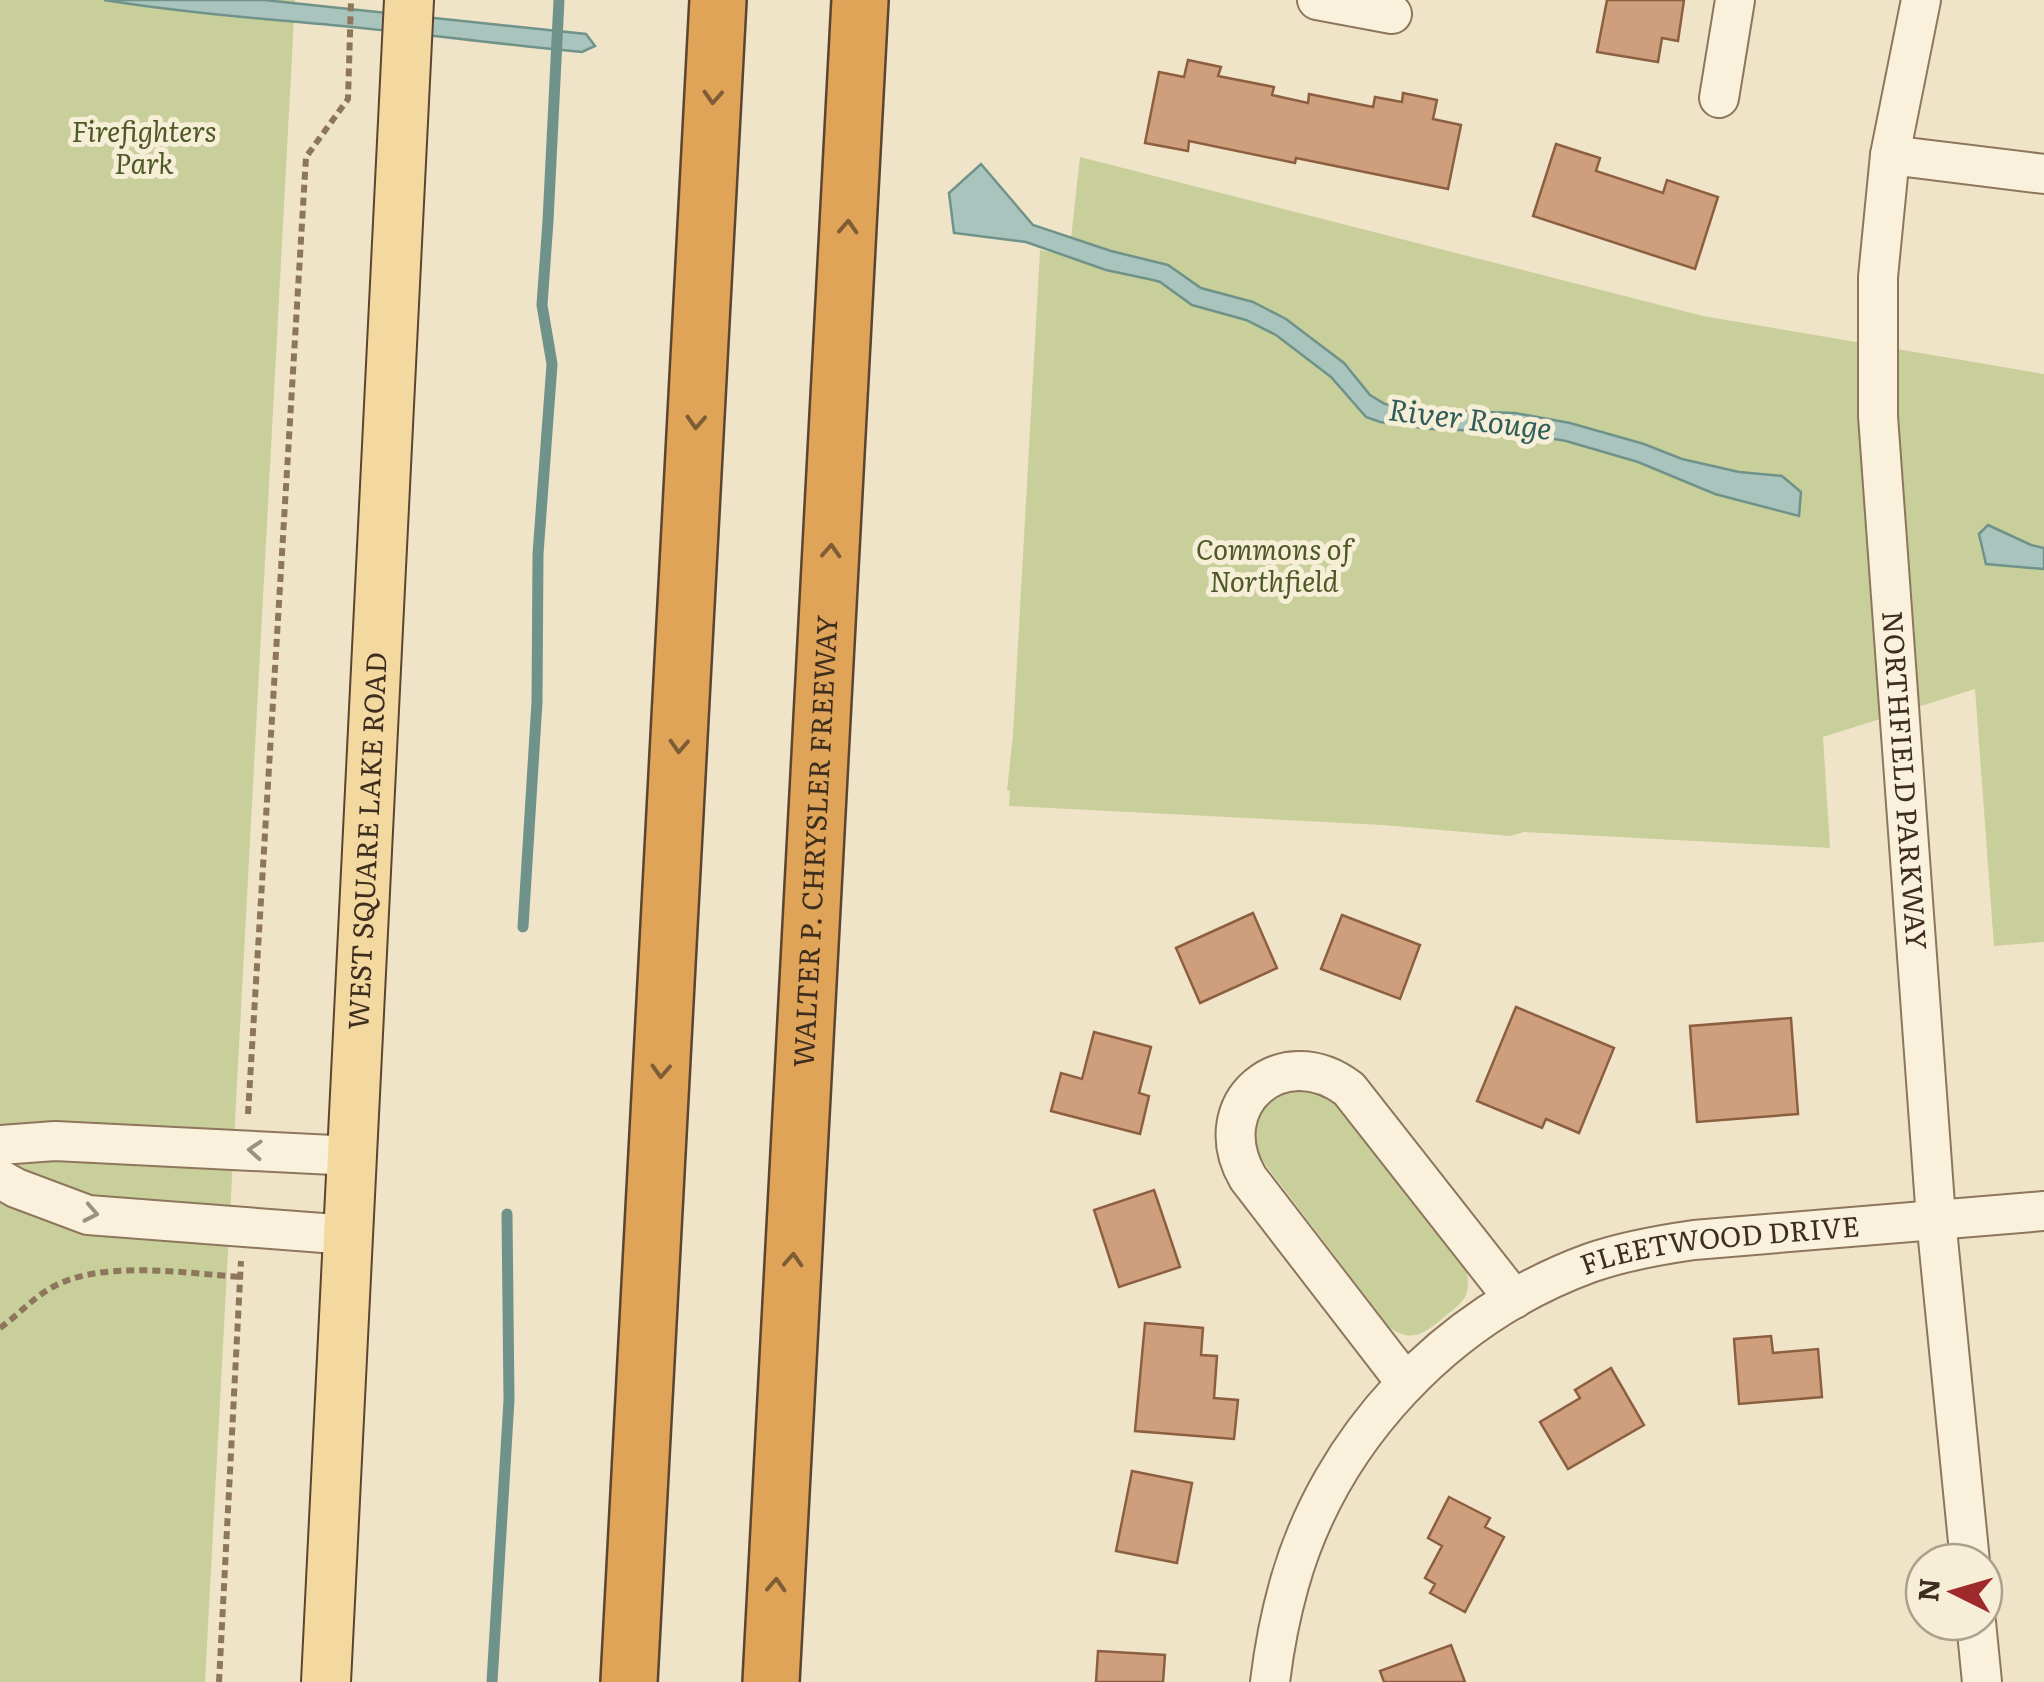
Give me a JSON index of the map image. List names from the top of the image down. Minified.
{"streets":{"highway":["WALTER P. CHRYSLER FREEWAY"],"main road":["WEST SQUARE LAKE ROAD"],"street":["NORTHFIELD PARKWAY","FLEETWOOD DRIVE"]},"crossings":[["NORTHFIELD PARKWAY","FLEETWOOD DRIVE"]],"water":["River Rouge"],"parks":["Firefighters Park","Commons of Northfield"],"north":"left"}
